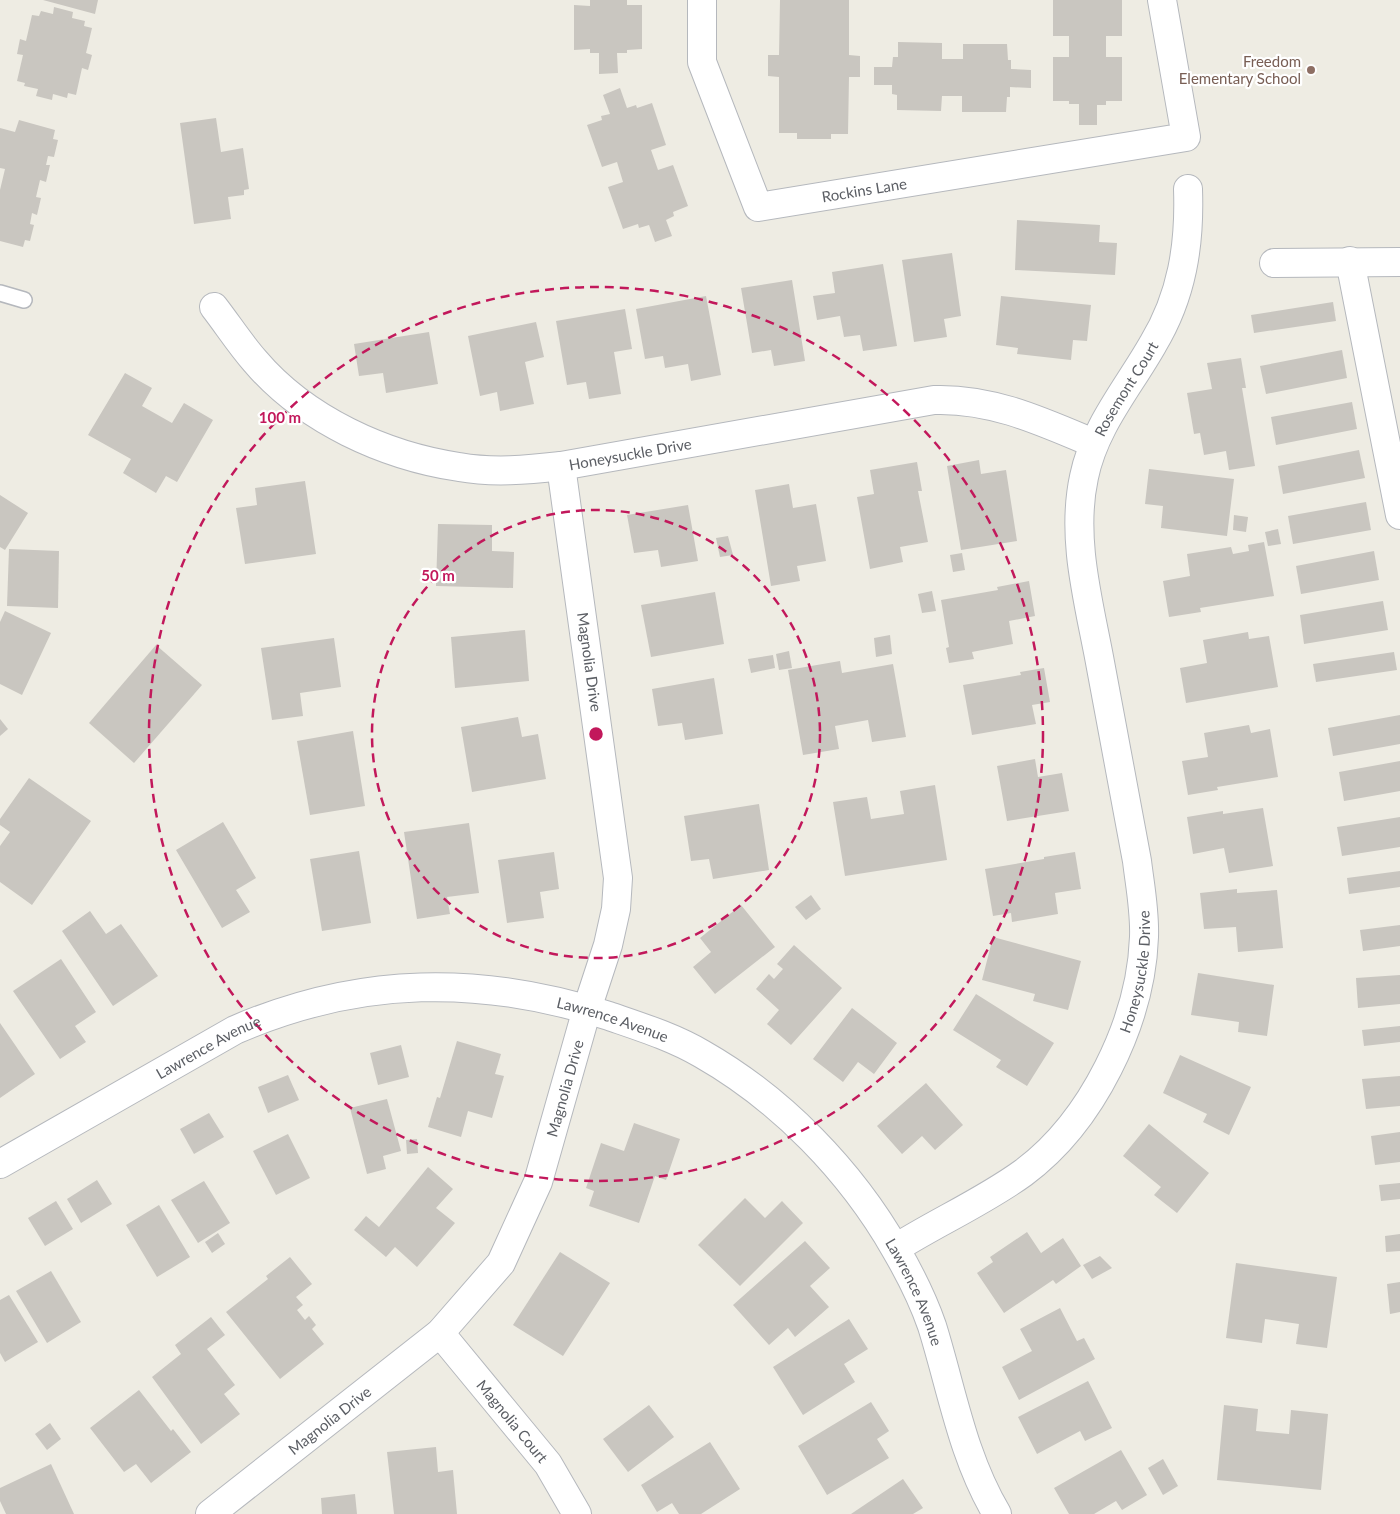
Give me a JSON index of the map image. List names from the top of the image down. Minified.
{"streets":{"street":["Rockins Lane","Rosemont Court","Honeysuckle Drive","Magnolia Drive","Lawrence Avenue","Magnolia Court"]},"crossings":[["Rosemont Court","Honeysuckle Drive"],["Honeysuckle Drive","Magnolia Drive"],["Honeysuckle Drive","Lawrence Avenue"],["Magnolia Drive","Lawrence Avenue"],["Magnolia Drive","Magnolia Court"]],"places":["Freedom Elementary School"],"rings":["100 m","50 m"]}
